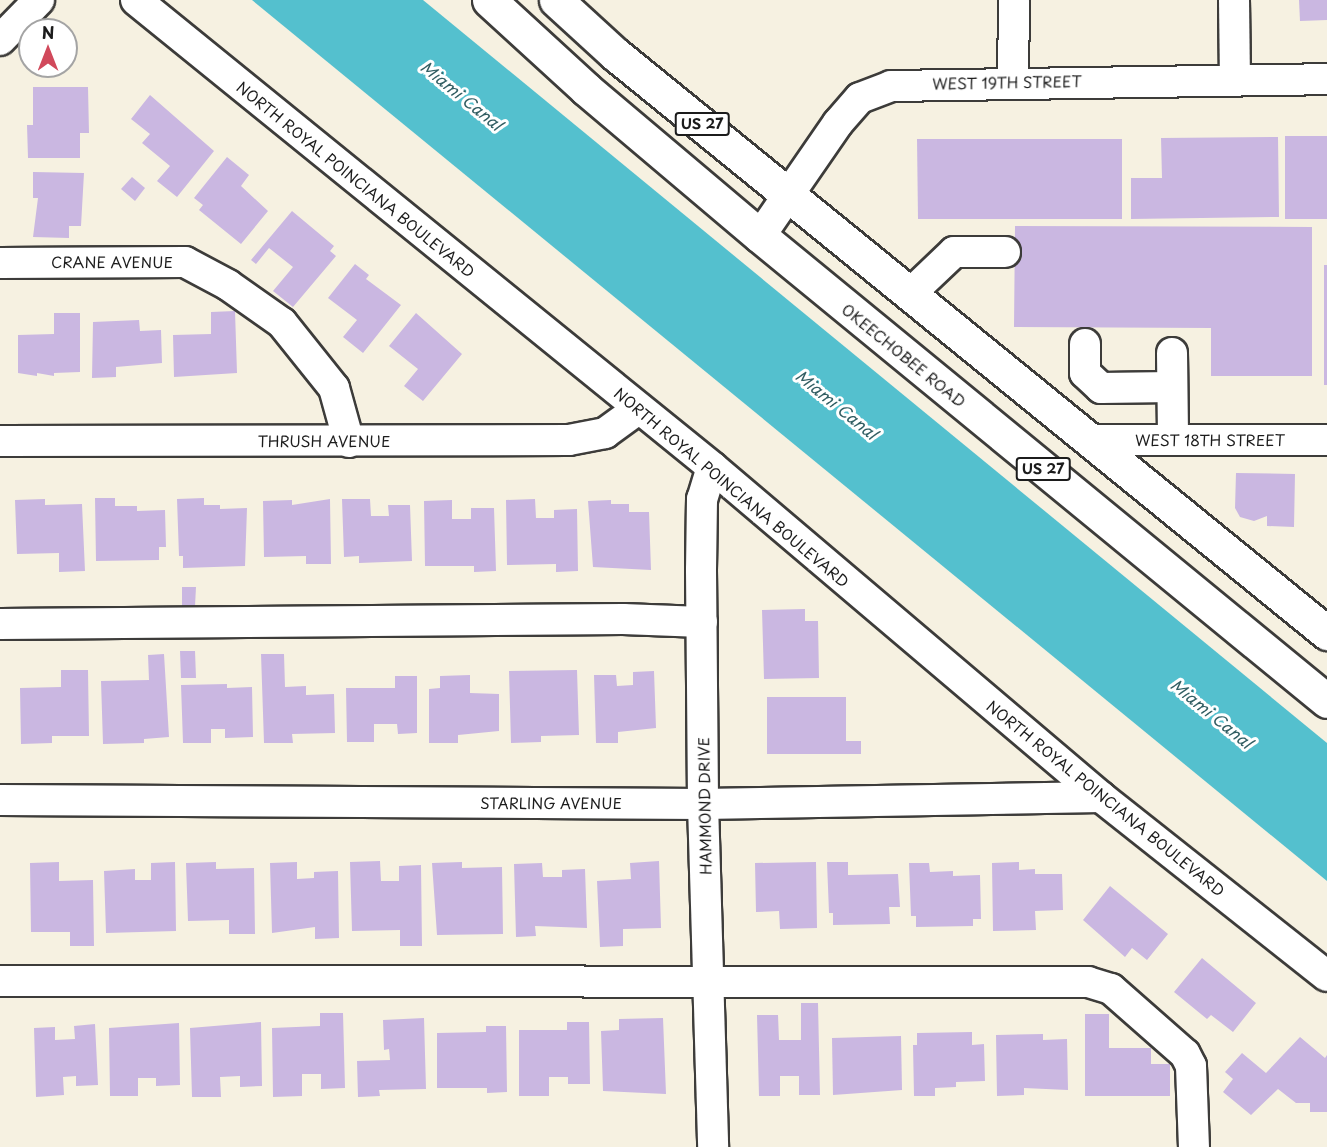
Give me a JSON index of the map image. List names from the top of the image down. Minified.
{"streets":{"highway":["US 27","OKEECHOBEE ROAD"],"street":["WEST 19TH STREET","NORTH ROYAL POINCIANA BOULEVARD","CRANE AVENUE","WEST 18TH STREET","THRUSH AVENUE","STARLING AVENUE","HAMMOND DRIVE"]},"crossings":[["WEST 19TH STREET","US 27"],["WEST 19TH STREET","OKEECHOBEE ROAD"],["US 27","WEST 18TH STREET"],["NORTH ROYAL POINCIANA BOULEVARD","THRUSH AVENUE"],["NORTH ROYAL POINCIANA BOULEVARD","STARLING AVENUE"],["NORTH ROYAL POINCIANA BOULEVARD","HAMMOND DRIVE"],["CRANE AVENUE","THRUSH AVENUE"],["STARLING AVENUE","HAMMOND DRIVE"]],"water":["Miami Canal"],"north":"top"}
